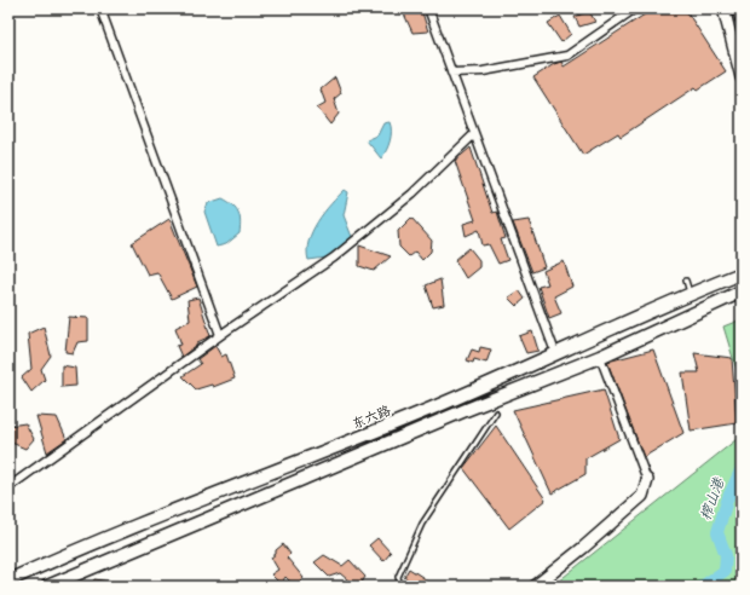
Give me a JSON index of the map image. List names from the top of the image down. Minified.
{"streets":{"main road":["东六路"]},"water":["榨山港"]}
